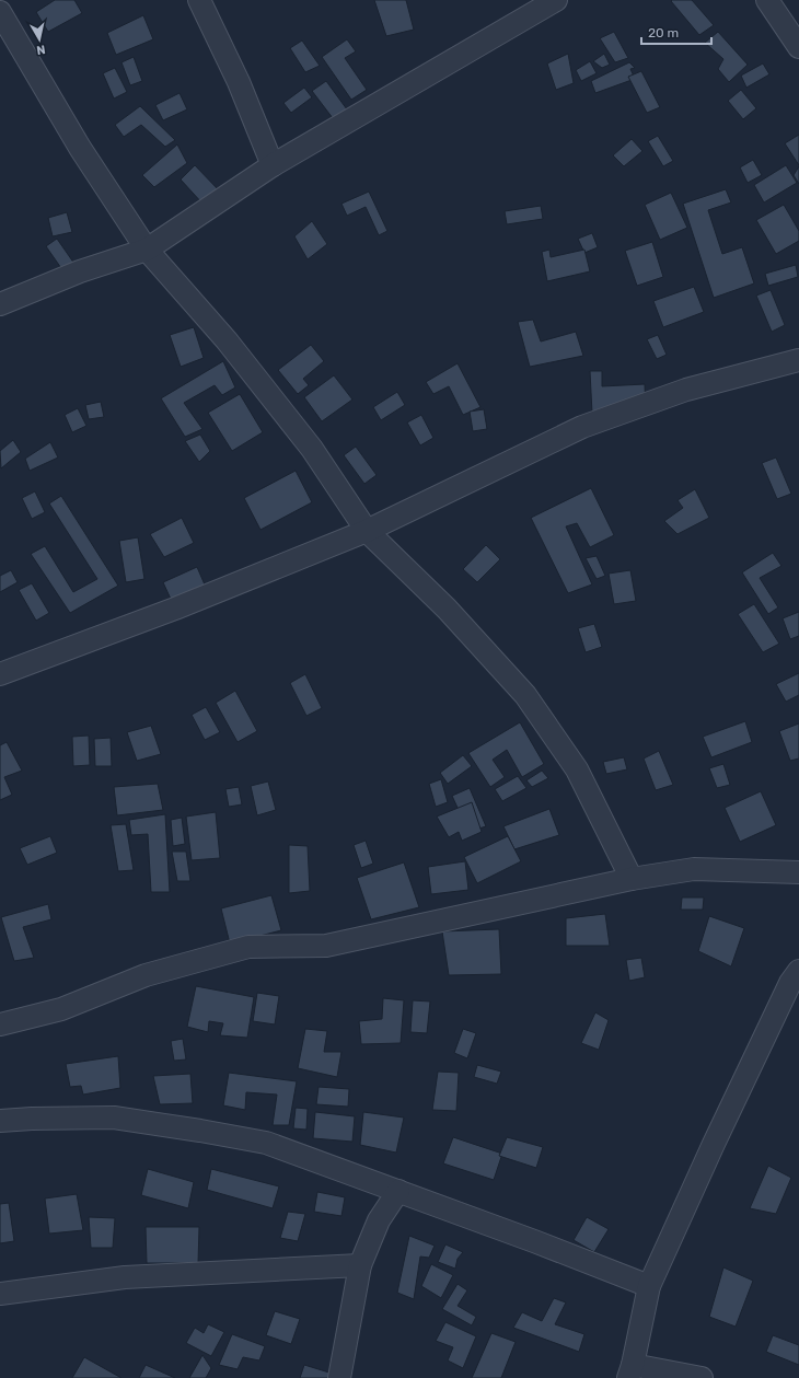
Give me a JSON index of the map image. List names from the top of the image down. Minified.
{"scale_bar":"20 m","north":"bottom"}
